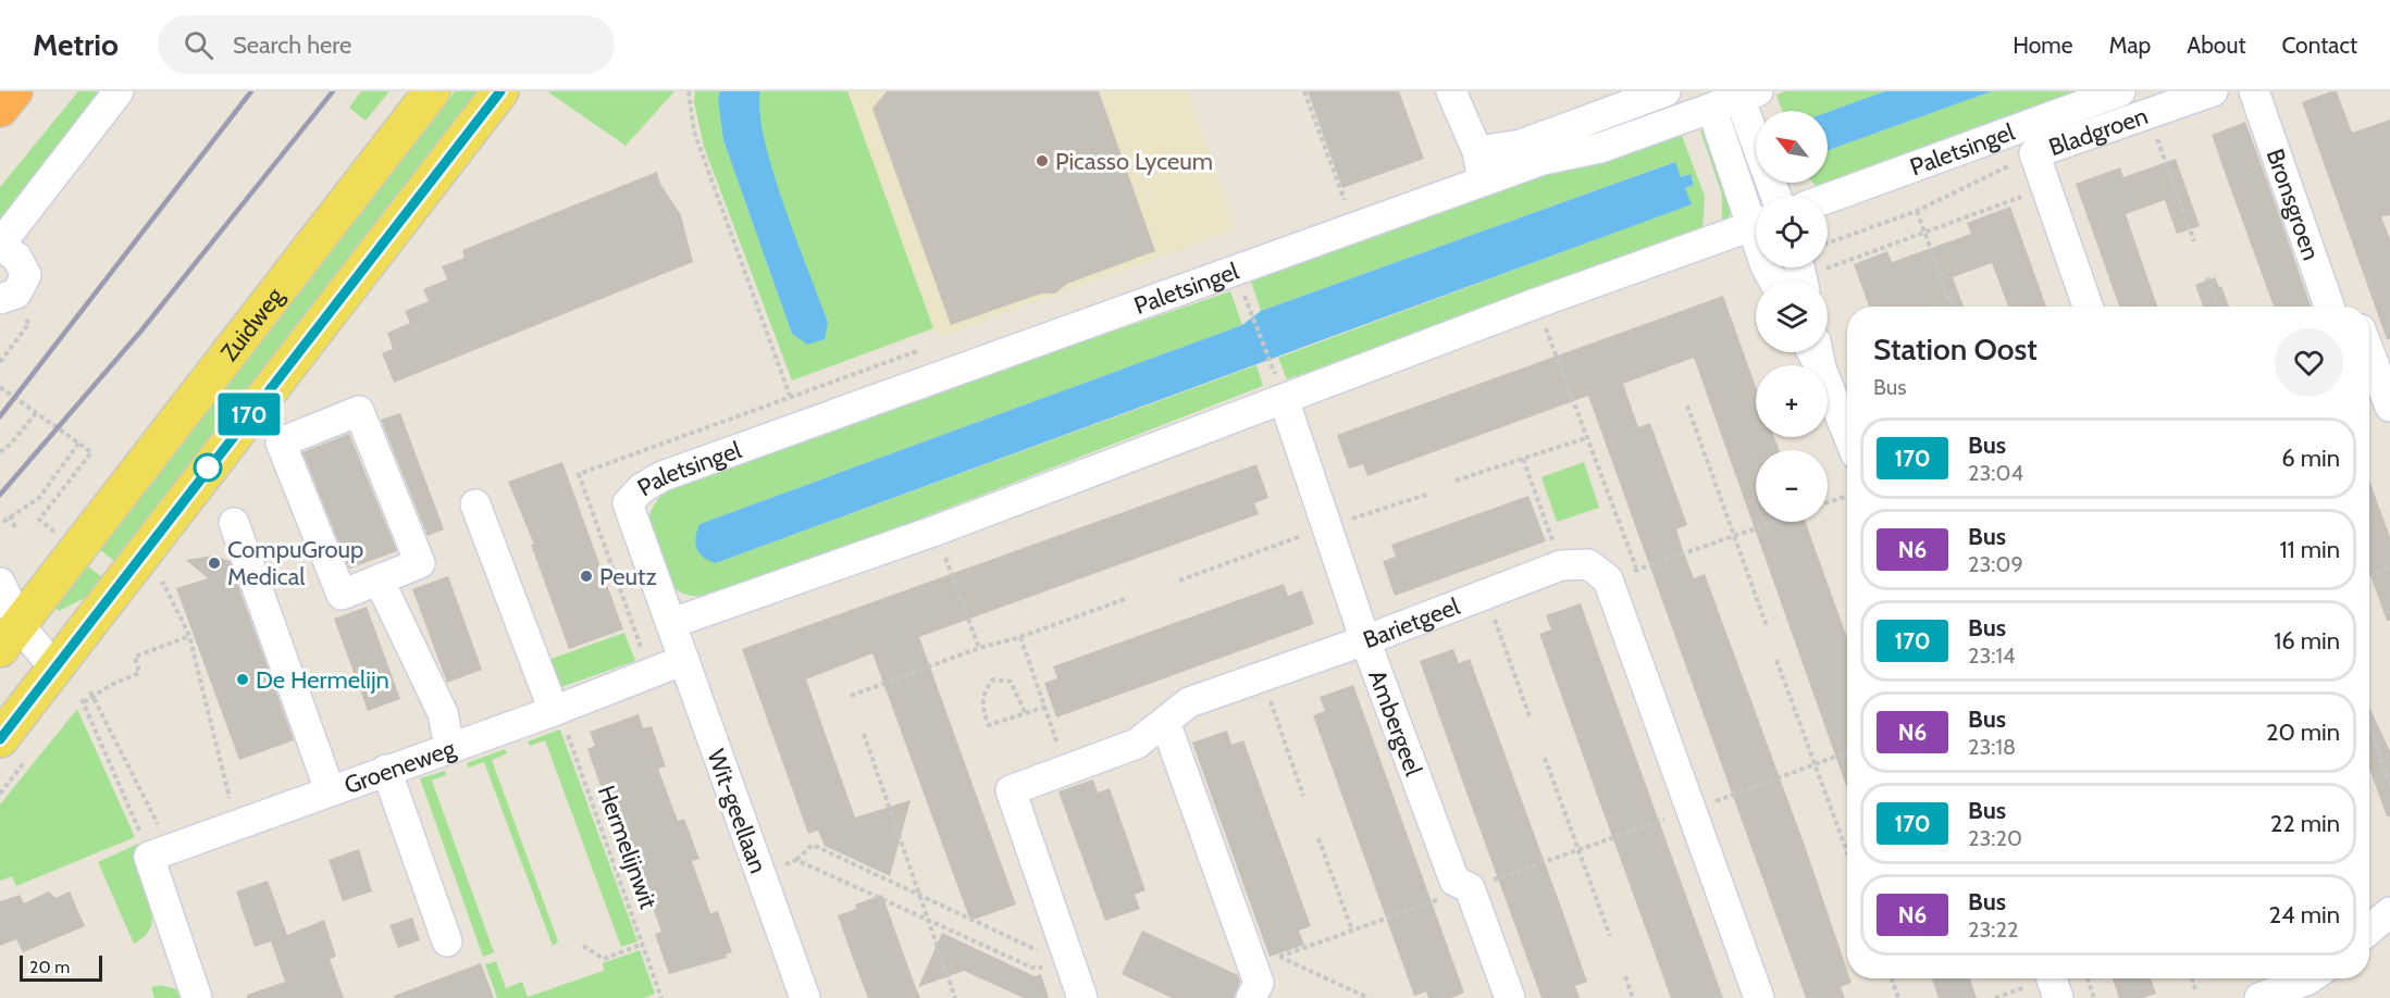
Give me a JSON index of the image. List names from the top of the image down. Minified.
{"streets":{"main road":["Zuidweg"],"street":["Bladgroen","Paletsingel","Bronsgroen","Barietgeel","Ambergeel","Groeneweg","Wit-geellaan"],"path":["Hermelijnwit"]},"crossings":[["Bladgroen","Paletsingel"],["Paletsingel","Wit-geellaan"],["Barietgeel","Ambergeel"],["Groeneweg","Wit-geellaan"],["Groeneweg","Hermelijnwit"]],"places":["Picasso Lyceum","CompuGroup Medical","Peutz","De Hermelijn"],"lines":["bus line 170"],"scale_bar":"20 m","north":"top left","page":{"header":"Metrio","search":"Search here","nav":["Home","Map","About","Contact"],"on_map":"170","map_buttons":["+","−"],"heading":["Station Oost","Bus"],"list":[{"mark":"170","name":"Bus","note":"23:04","value":"6 min"},{"mark":"N6","name":"Bus","note":"23:09","value":"11 min"},{"mark":"170","name":"Bus","note":"23:14","value":"16 min"},{"mark":"N6","name":"Bus","note":"23:18","value":"20 min"},{"mark":"170","name":"Bus","note":"23:20","value":"22 min"},{"mark":"N6","name":"Bus","note":"23:22","value":"24 min"}],"scale":"20 m"}}
